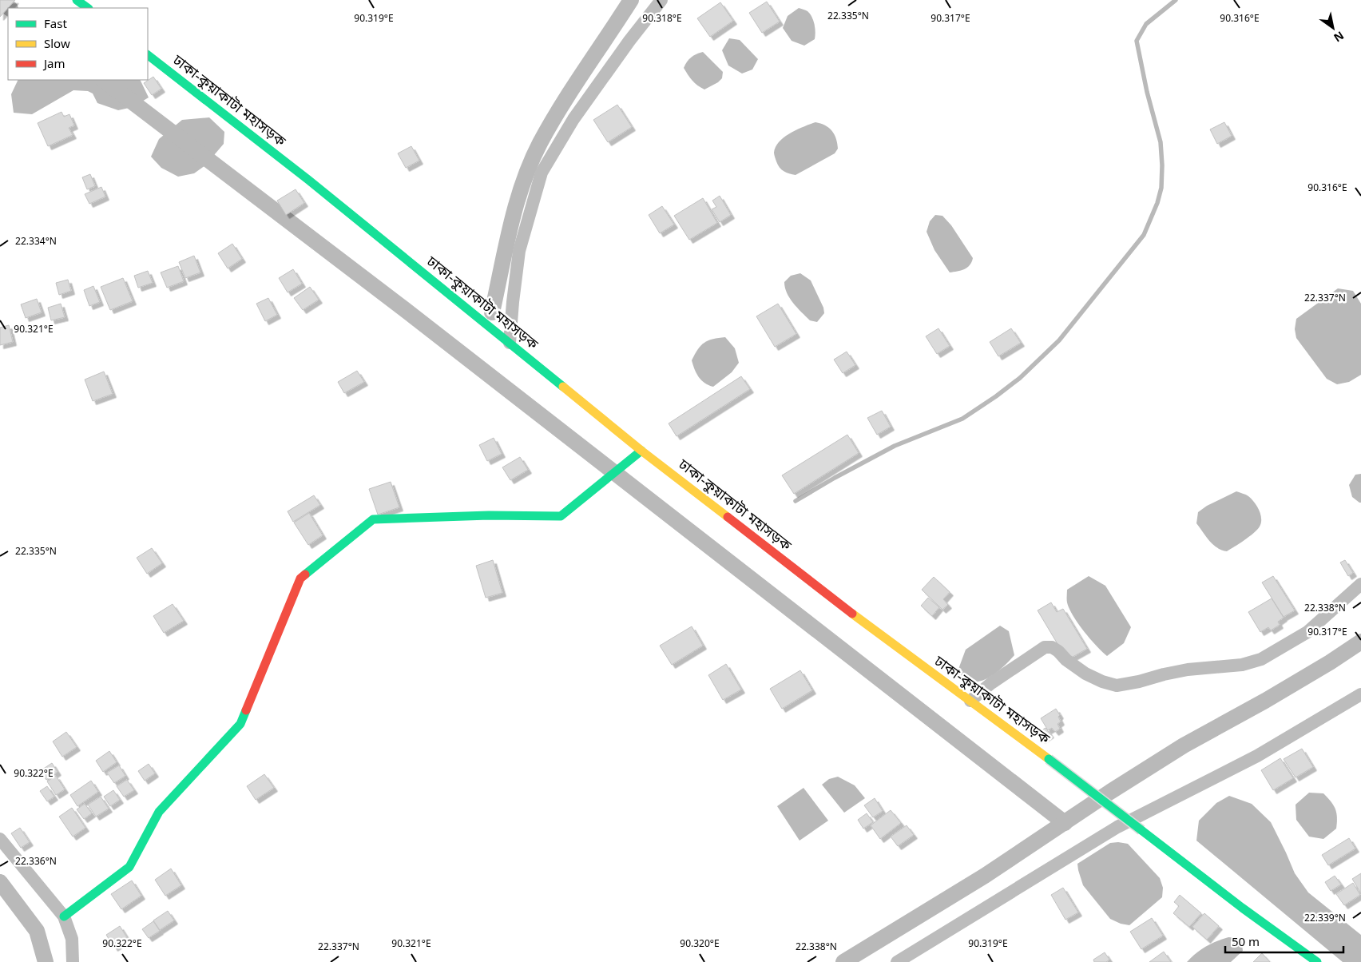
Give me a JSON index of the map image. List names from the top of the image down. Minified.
{"streets":{"main road":["ঢাকা-কুয়াকাটা মহাসড়ক"]},"legend":["Fast","Slow","Jam"],"scale_bar":"50 m","north":"bottom right","coordinates":["22.335°N","90.319°E","90.318°E","90.317°E","90.316°E","22.334°N","22.337°N","90.321°E","22.338°N","90.322°E","22.336°N","22.339°N","90.320°E"]}
